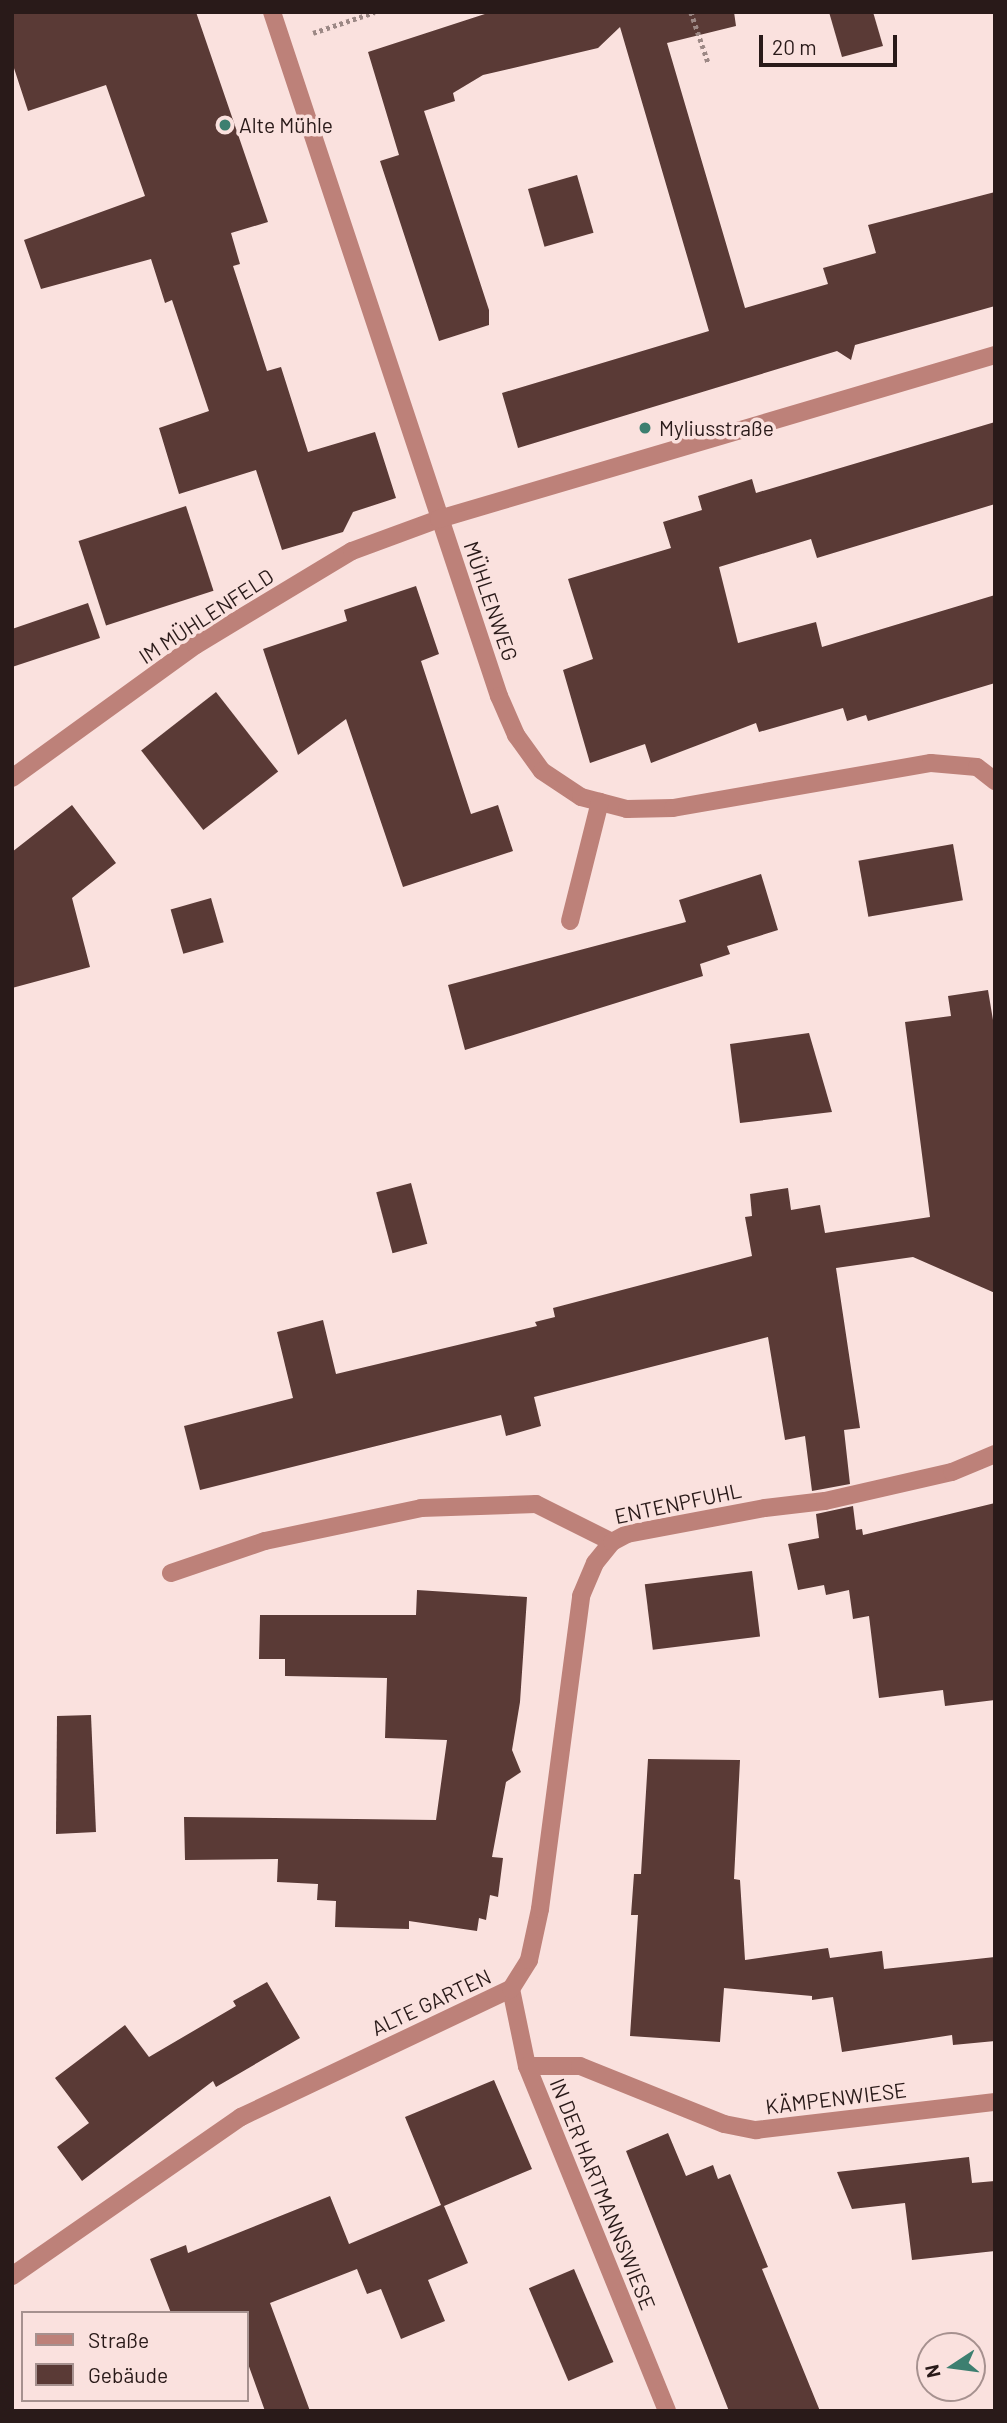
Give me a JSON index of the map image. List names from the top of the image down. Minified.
{"streets":{"street":["MÜHLENWEG","IM MÜHLENFELD","ENTENPFUHL","ALTE GARTEN","KÄMPENWIESE","IN DER HARTMANNSWIESE"]},"crossings":[["MÜHLENWEG","IM MÜHLENFELD"],["ENTENPFUHL","ALTE GARTEN"],["ALTE GARTEN","IN DER HARTMANNSWIESE"],["KÄMPENWIESE","IN DER HARTMANNSWIESE"]],"places":["Alte Mühle","Myliusstraße"],"legend":["Straße","Gebäude"],"scale_bar":"20 m","north":"left"}
